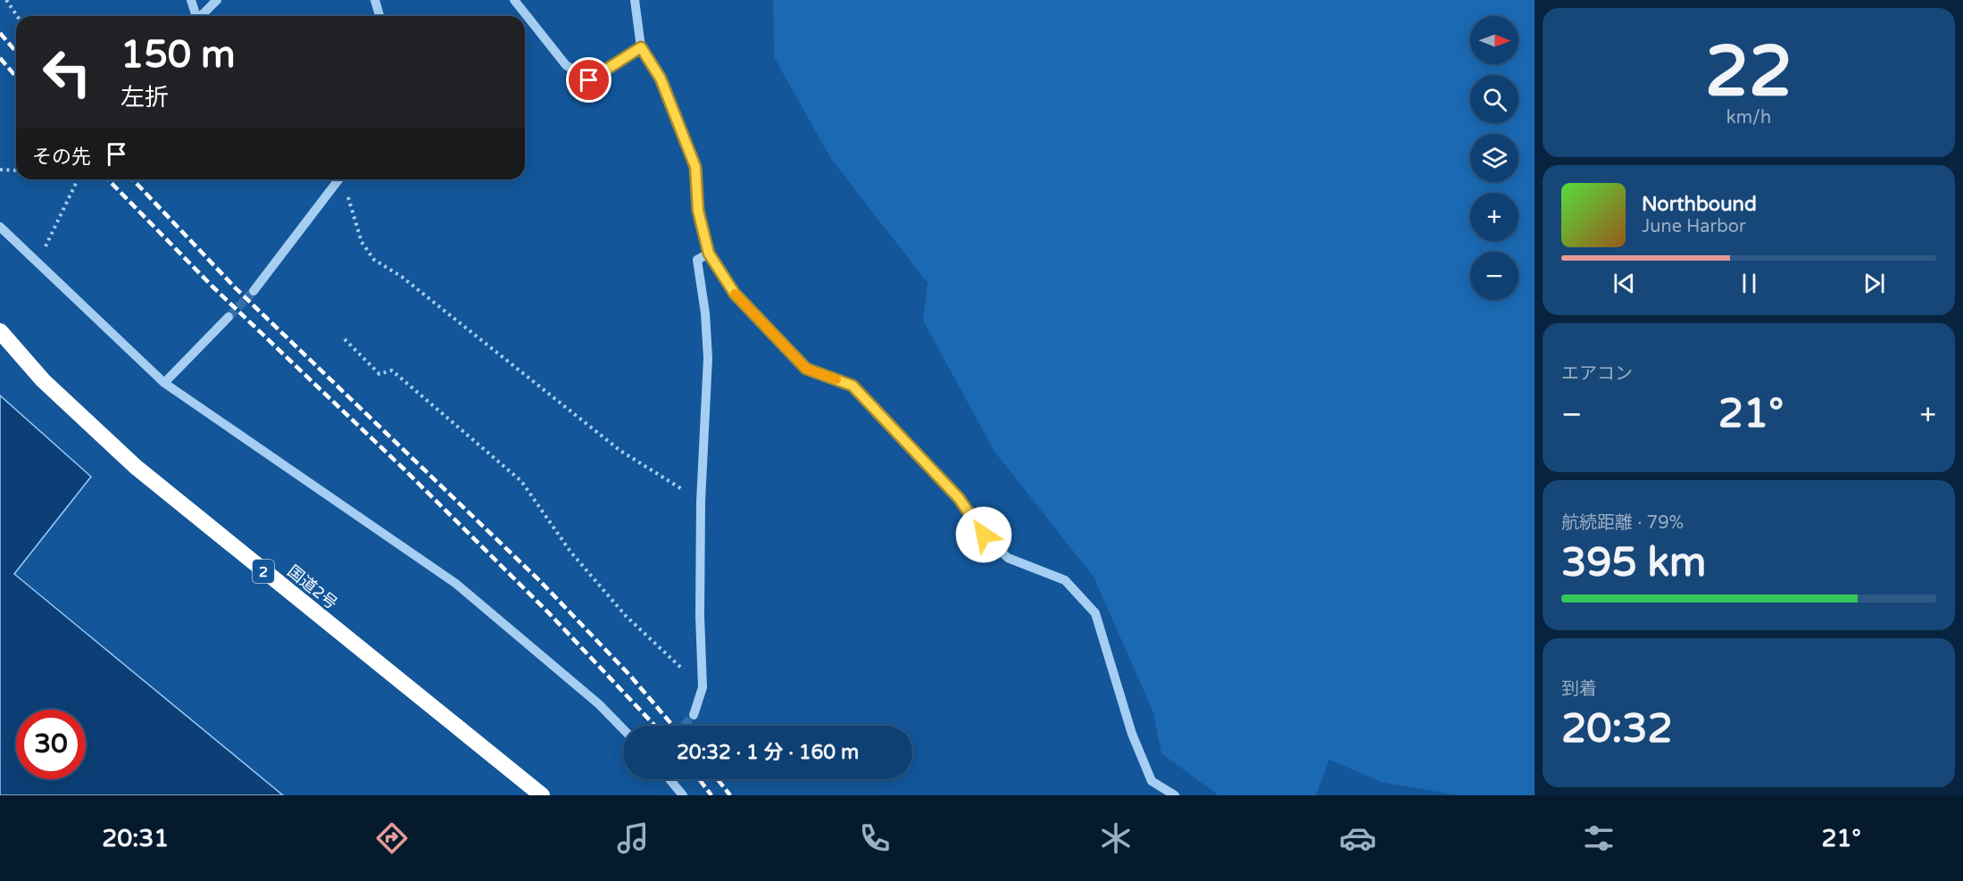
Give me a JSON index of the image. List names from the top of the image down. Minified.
{"streets":{"highway":["2","国道2号"]},"north":"right","page":{"tile":[["22","km/h"],"エアコン",["航続距離 · 79%","395 km"],["到着","20:32"]],"map_buttons":["+","−"],"turn":["150 m","左折"],"then":"その先","song":["Northbound","June Harbor"],"heat":["−","21°","+"],"limit":"30","trip":"20:32 · 1 分 · 160 m","tabs":["20:31","21°"]}}
